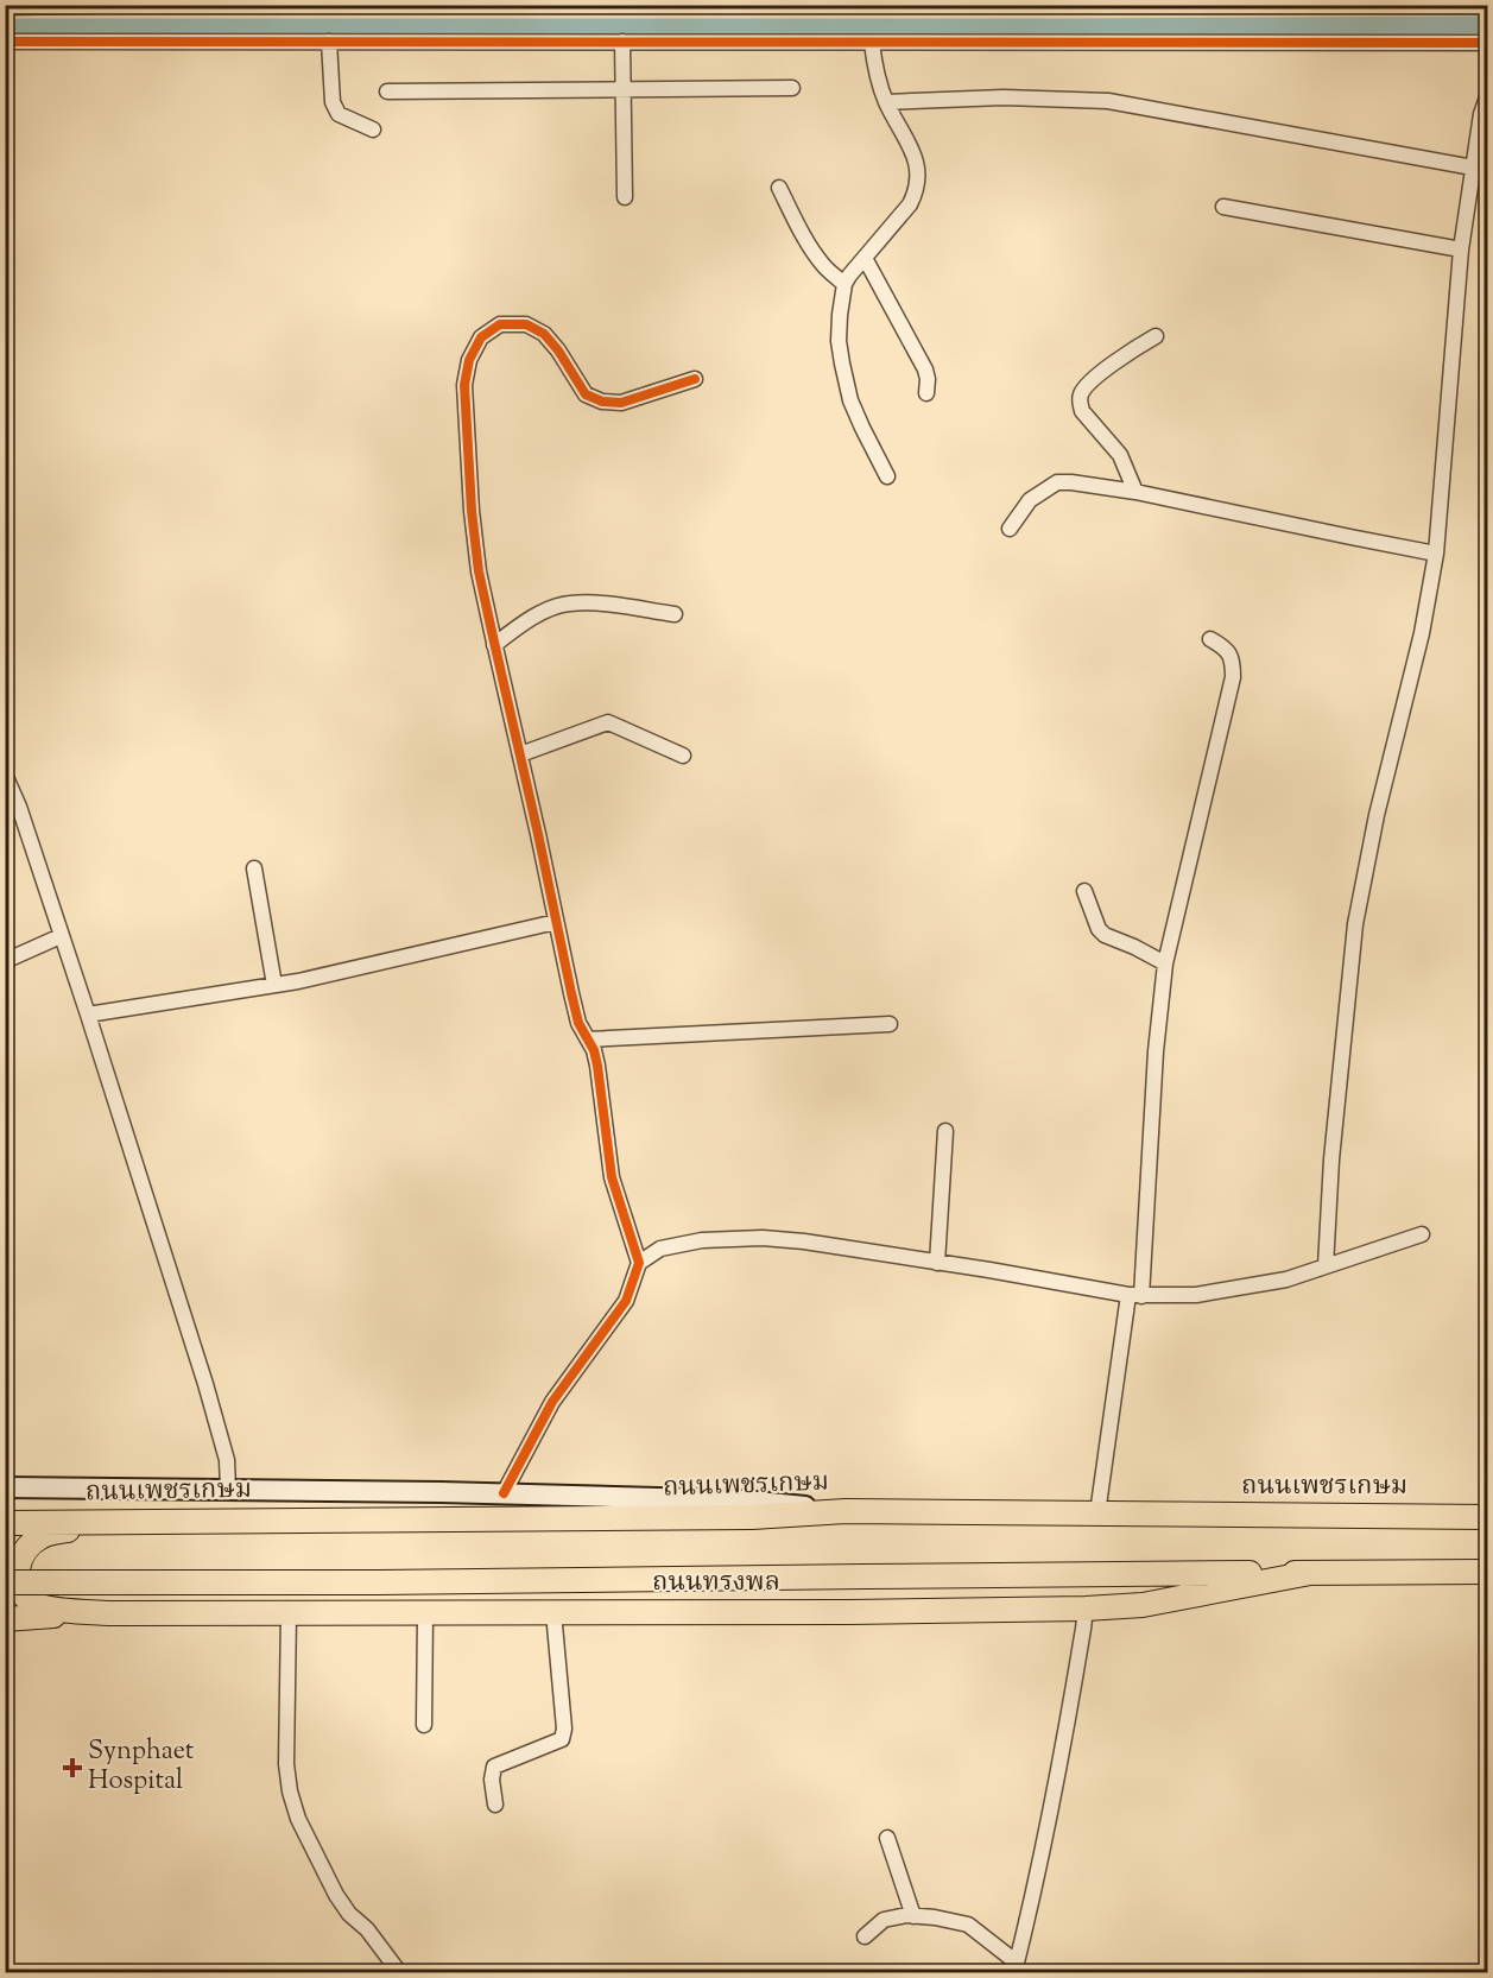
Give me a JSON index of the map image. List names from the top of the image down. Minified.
{"streets":{"highway":["ถนนเพชรเกษม","ถนนทรงพล"]},"places":{"health":["Synphaet Hospital"]}}
